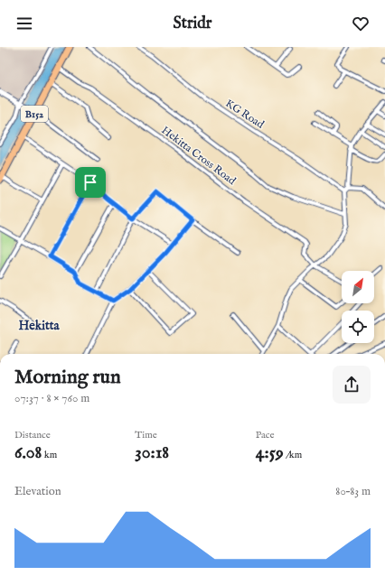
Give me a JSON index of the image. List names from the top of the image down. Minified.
{"streets":{"main road":["B152"],"street":["KG Road","Hekitta Cross Road"]},"crossings":[["B152","Hekitta Cross Road"]],"districts":["Hekitta"],"north":"top right","page":{"header":"Stridr","heading":["Morning run","07:37 · 8 × 760 m"],"stats":[["Distance","6.08 km"],["Time","30:18"],["Pace","4:59 /km"]],"chart":["Elevation","80–83 m"]}}
